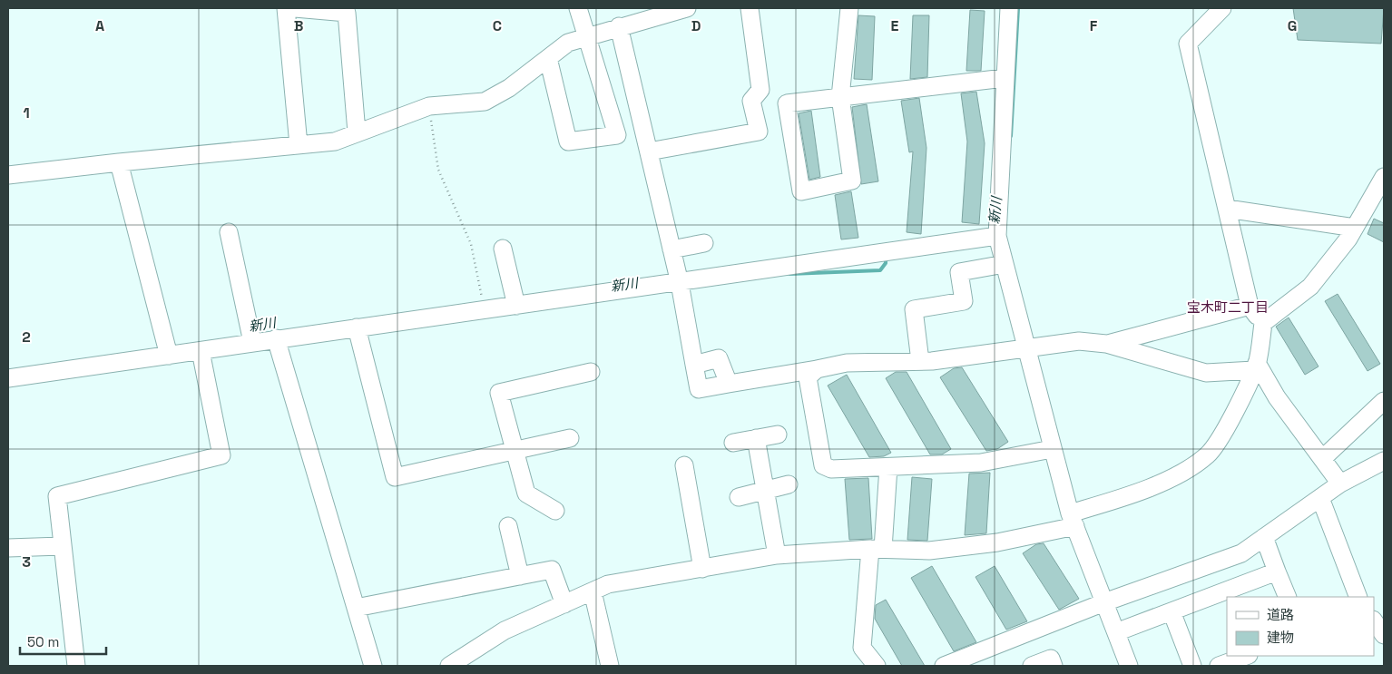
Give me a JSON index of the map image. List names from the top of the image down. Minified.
{"districts":["宝木町二丁目"],"water":["新川"],"legend":["道路","建物"],"scale_bar":"50 m","grid":{"columns":["A","B","C","D","E","F","G"],"rows":["1","2","3"]}}
